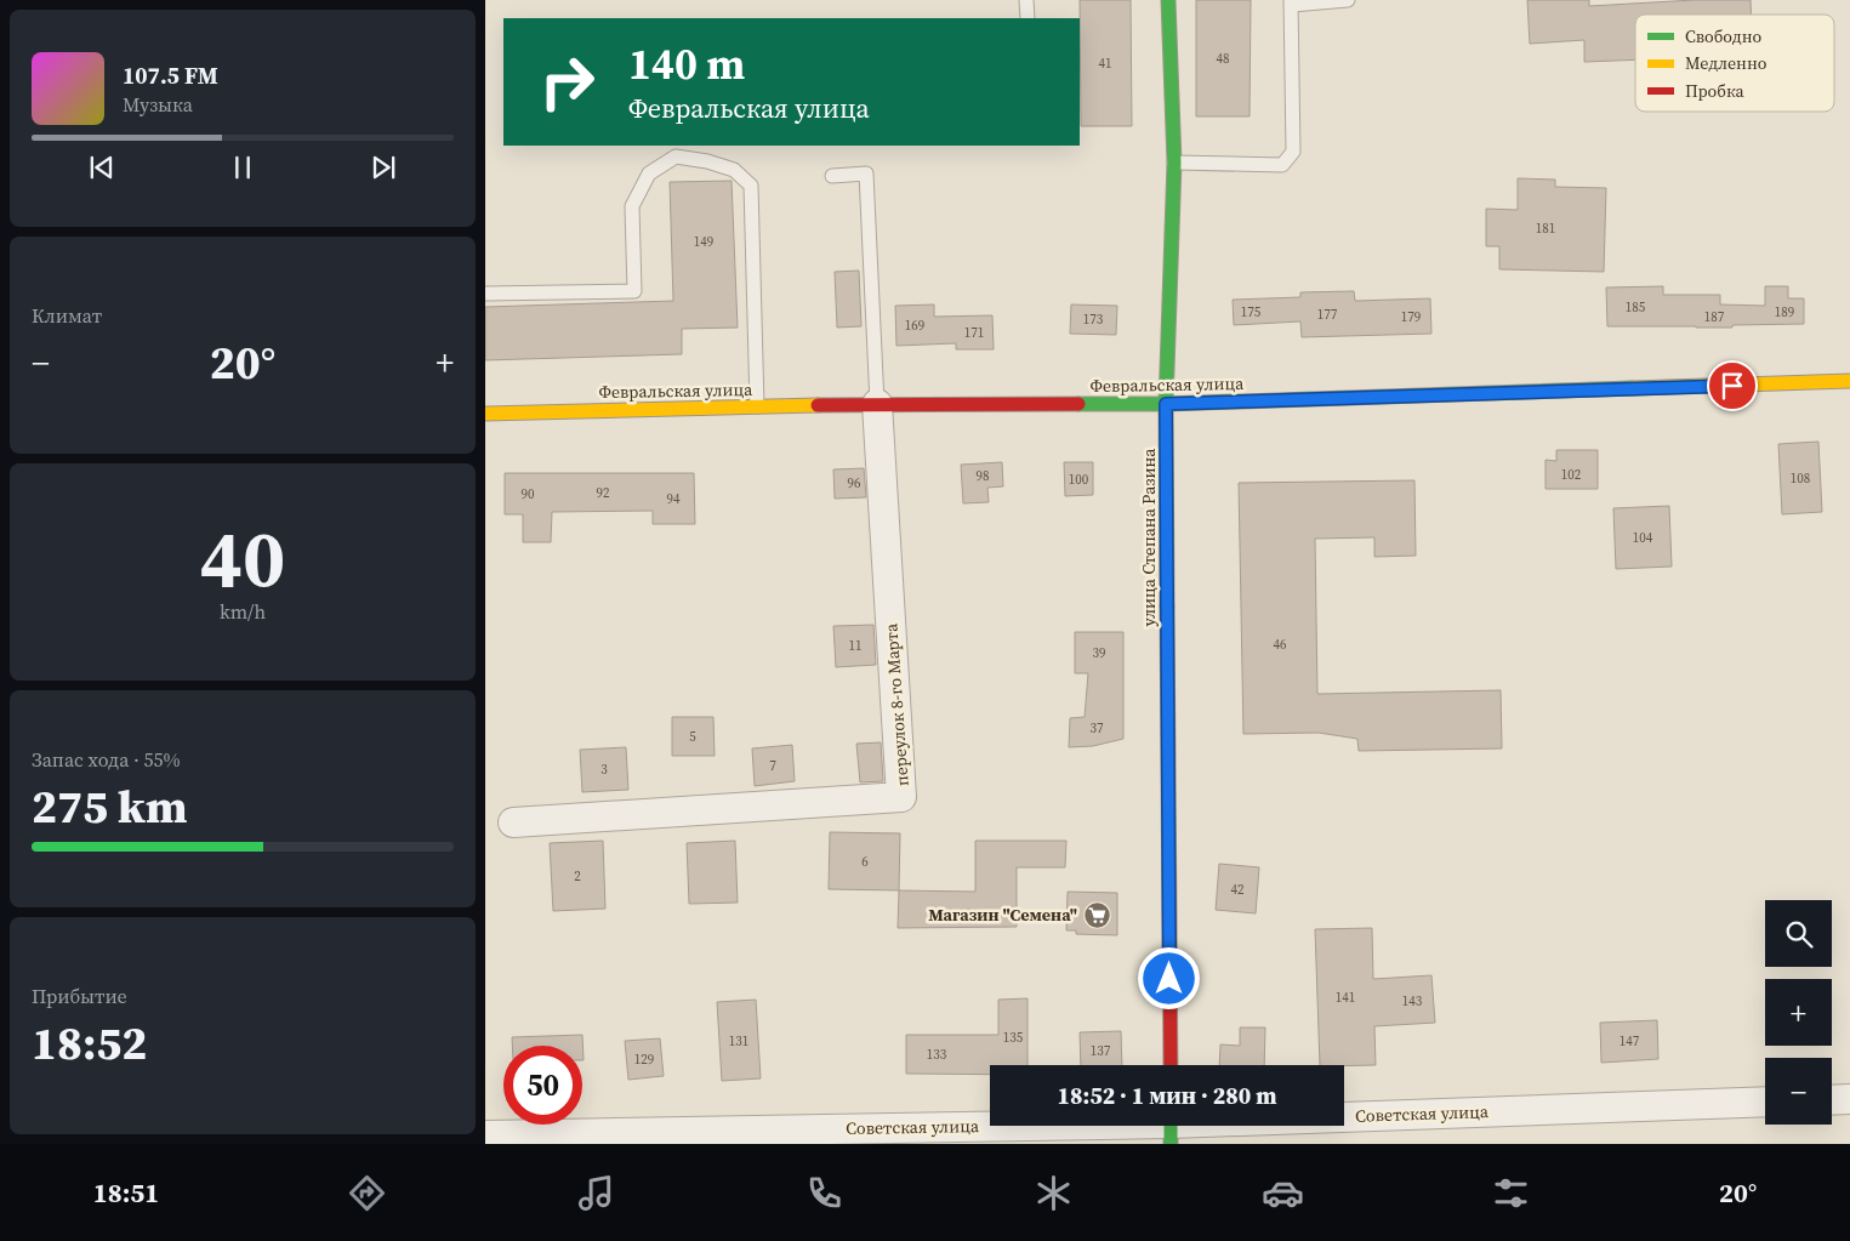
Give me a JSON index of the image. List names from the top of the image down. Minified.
{"streets":{"street":["Февральская улица","улица Степана Разина","переулок 8-го Марта","Советская улица"]},"crossings":[["Февральская улица","улица Степана Разина"],["Февральская улица","переулок 8-го Марта"]],"places":{"supermarket":["Магазин \"Семена\""]},"house_numbers":["48","41","181","149","185","175","189","177","179","187","173","169","171","102","98","108","100","96","92","90","94","104","46","11","39","37","5","7","3","6","2","42","141","143","135","131","147","137","133","129"],"legend":["Свободно","Медленно","Пробка"],"page":{"turn":["140 m","Февральская улица"],"song":["107.5 FM","Музыка"],"tile":["Климат",["40","km/h"],["Запас хода · 55%","275 km"],["Прибытие","18:52"]],"heat":["−","20°","+"],"map_buttons":["+","−"],"limit":"50","trip":"18:52 · 1 мин · 280 m","tabs":["18:51","20°"]}}
